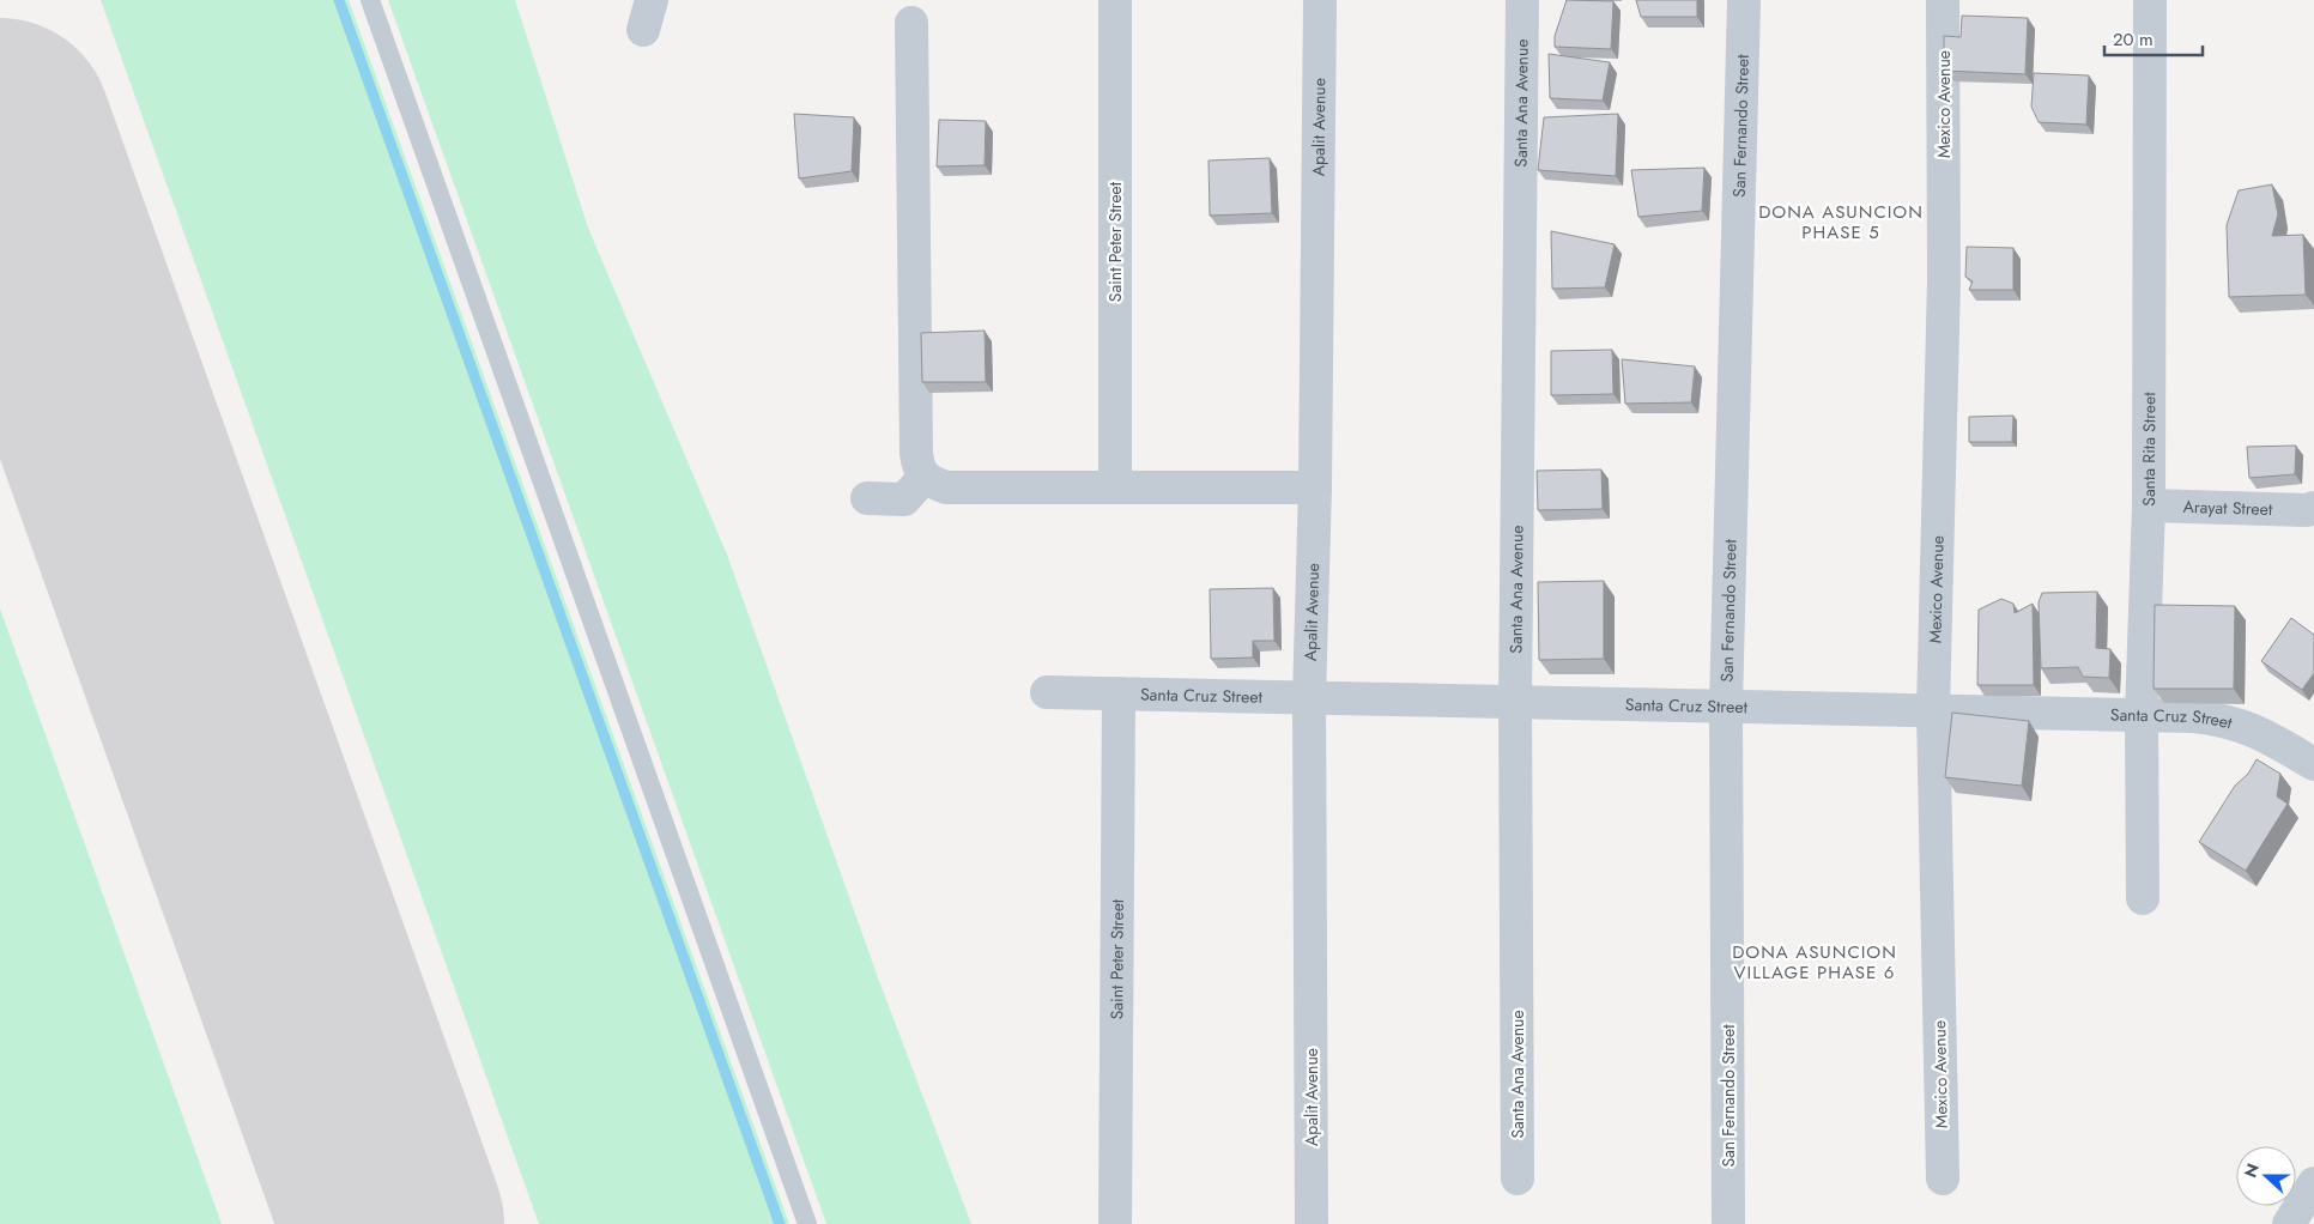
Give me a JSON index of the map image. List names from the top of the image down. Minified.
{"streets":{"street":["Santa Ana Avenue","Mexico Avenue","San Fernando Street","Apalit Avenue","Saint Peter Street","Santa Rita Street","Arayat Street","Santa Cruz Street"]},"crossings":[["Santa Ana Avenue","Santa Cruz Street"],["Mexico Avenue","Santa Cruz Street"],["San Fernando Street","Santa Cruz Street"],["Apalit Avenue","Santa Cruz Street"],["Saint Peter Street","Santa Cruz Street"],["Santa Rita Street","Arayat Street"],["Santa Rita Street","Santa Cruz Street"]],"districts":["DONA ASUNCION PHASE 5","DONA ASUNCION VILLAGE PHASE 6"],"scale_bar":"20 m","north":"left"}
